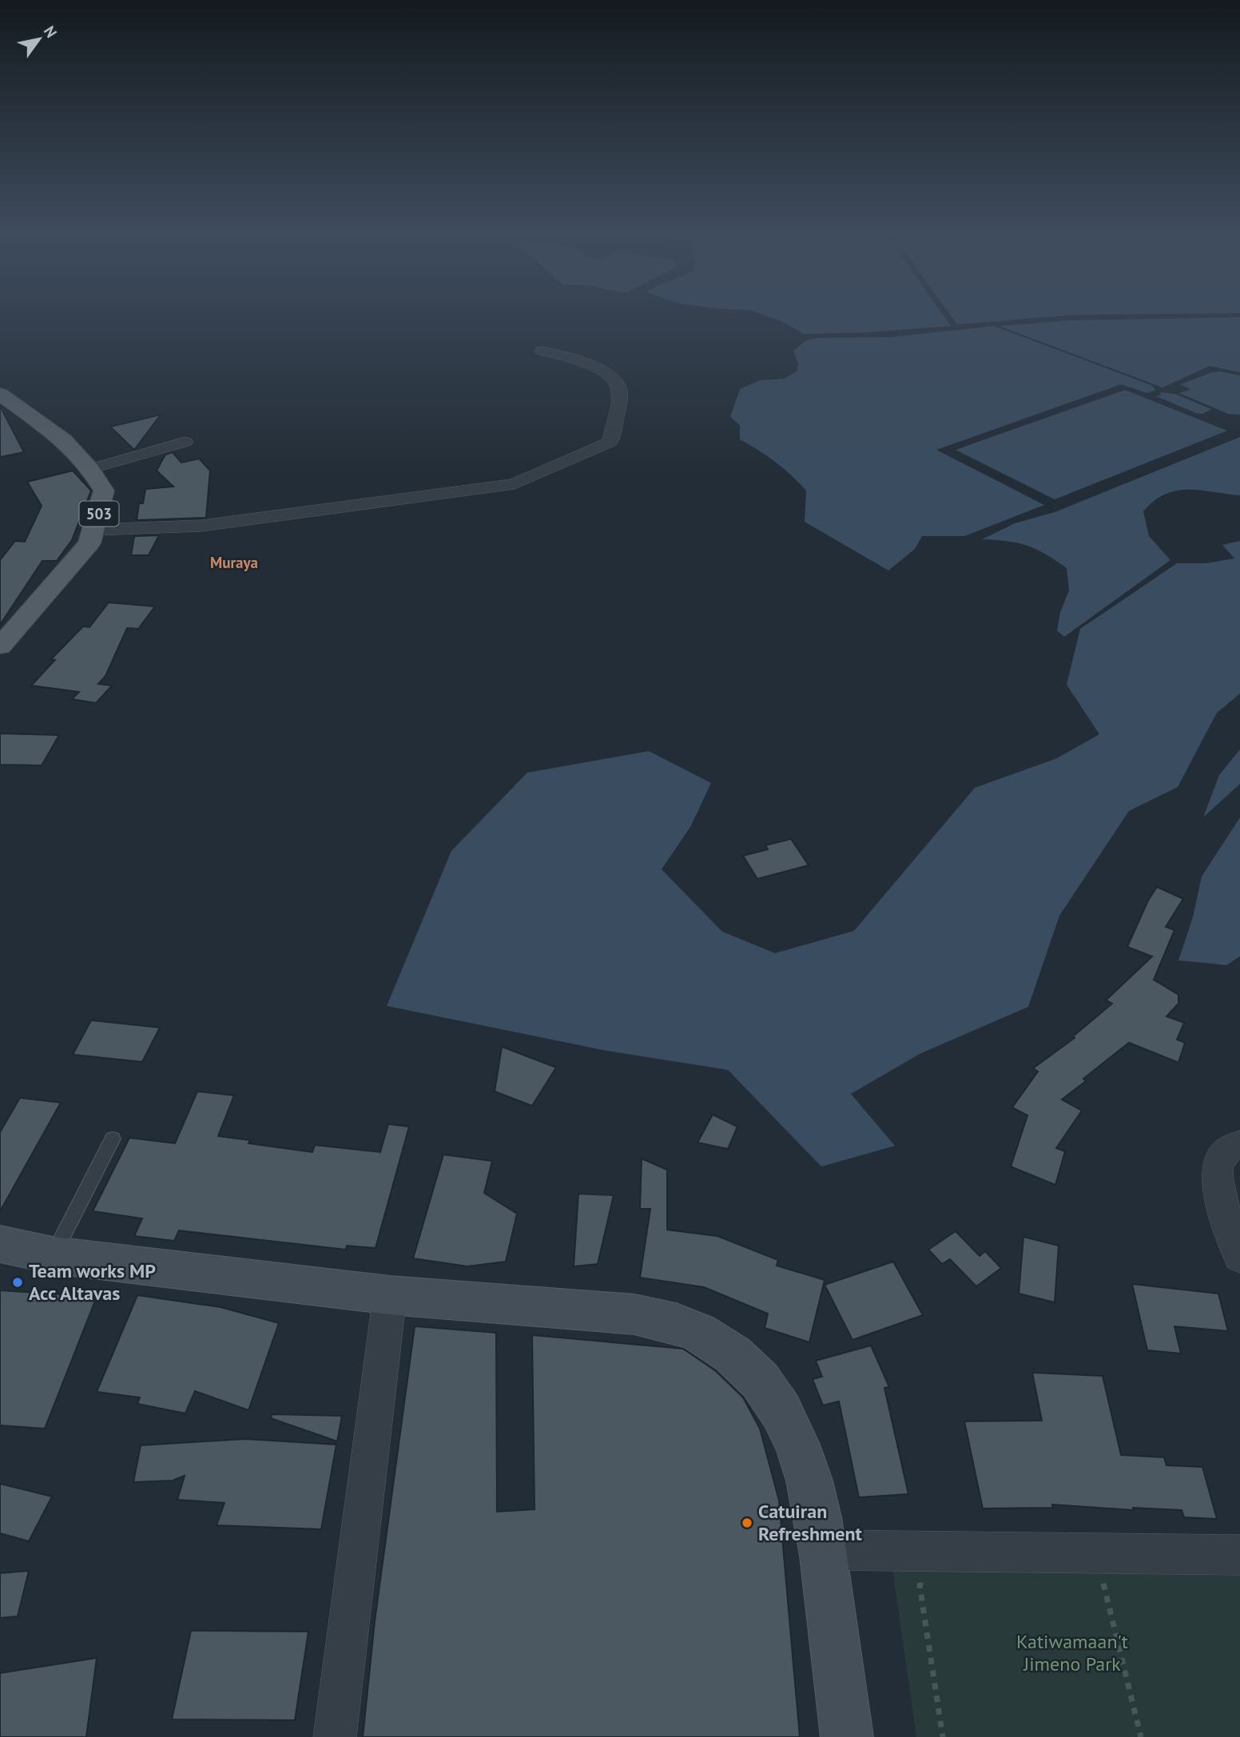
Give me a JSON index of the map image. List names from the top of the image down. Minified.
{"streets":{"main road":["503"]},"districts":["Muraya"],"parks":["Katiwamaan't Jimeno Park"],"places":["Team works MP Acc Altavas","Catuiran Refreshment"],"north":"top right"}
